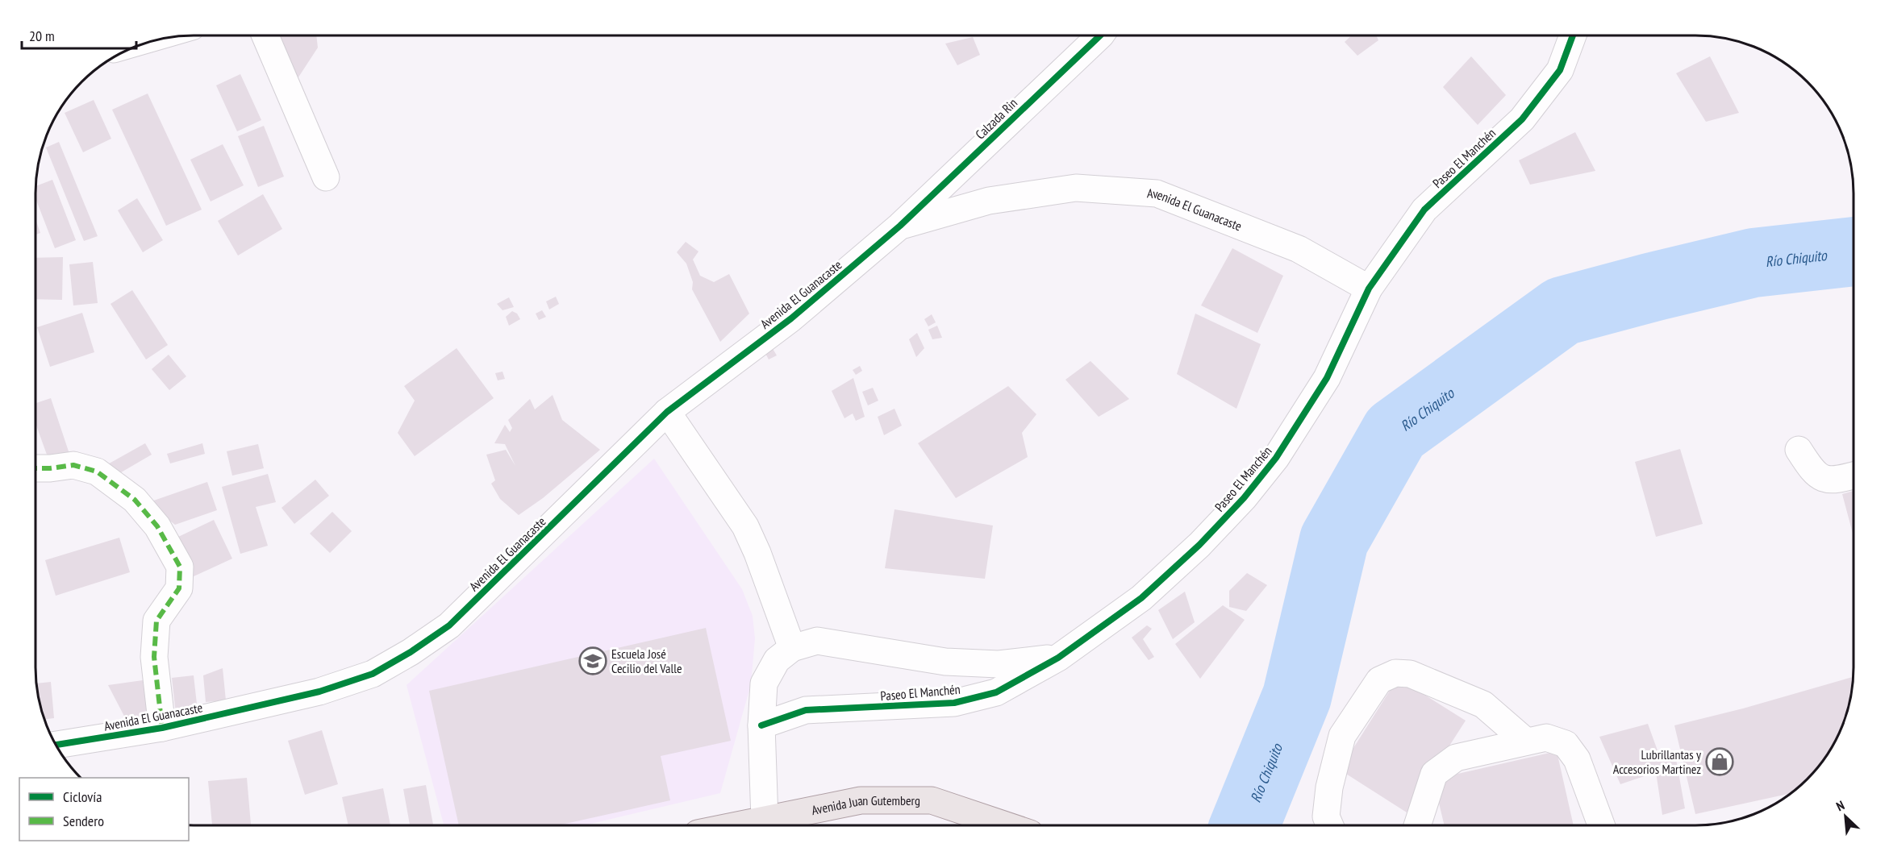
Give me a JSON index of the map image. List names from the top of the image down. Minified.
{"streets":{"main road":["Avenida Juan Gutemberg"],"street":["Calzada Rin","Paseo El Manchén","Avenida El Guanacaste"]},"crossings":[["Calzada Rin","Avenida El Guanacaste"],["Paseo El Manchén","Avenida El Guanacaste"],["Paseo El Manchén","Avenida Juan Gutemberg"]],"water":["Río Chiquito"],"places":{"school or university":["Escuela José Cecilio del Valle"],"shop":["Lubrillantas y Accesorios Martinez"]},"legend":["Ciclovía","Sendero"],"scale_bar":"20 m","north":"top left"}
